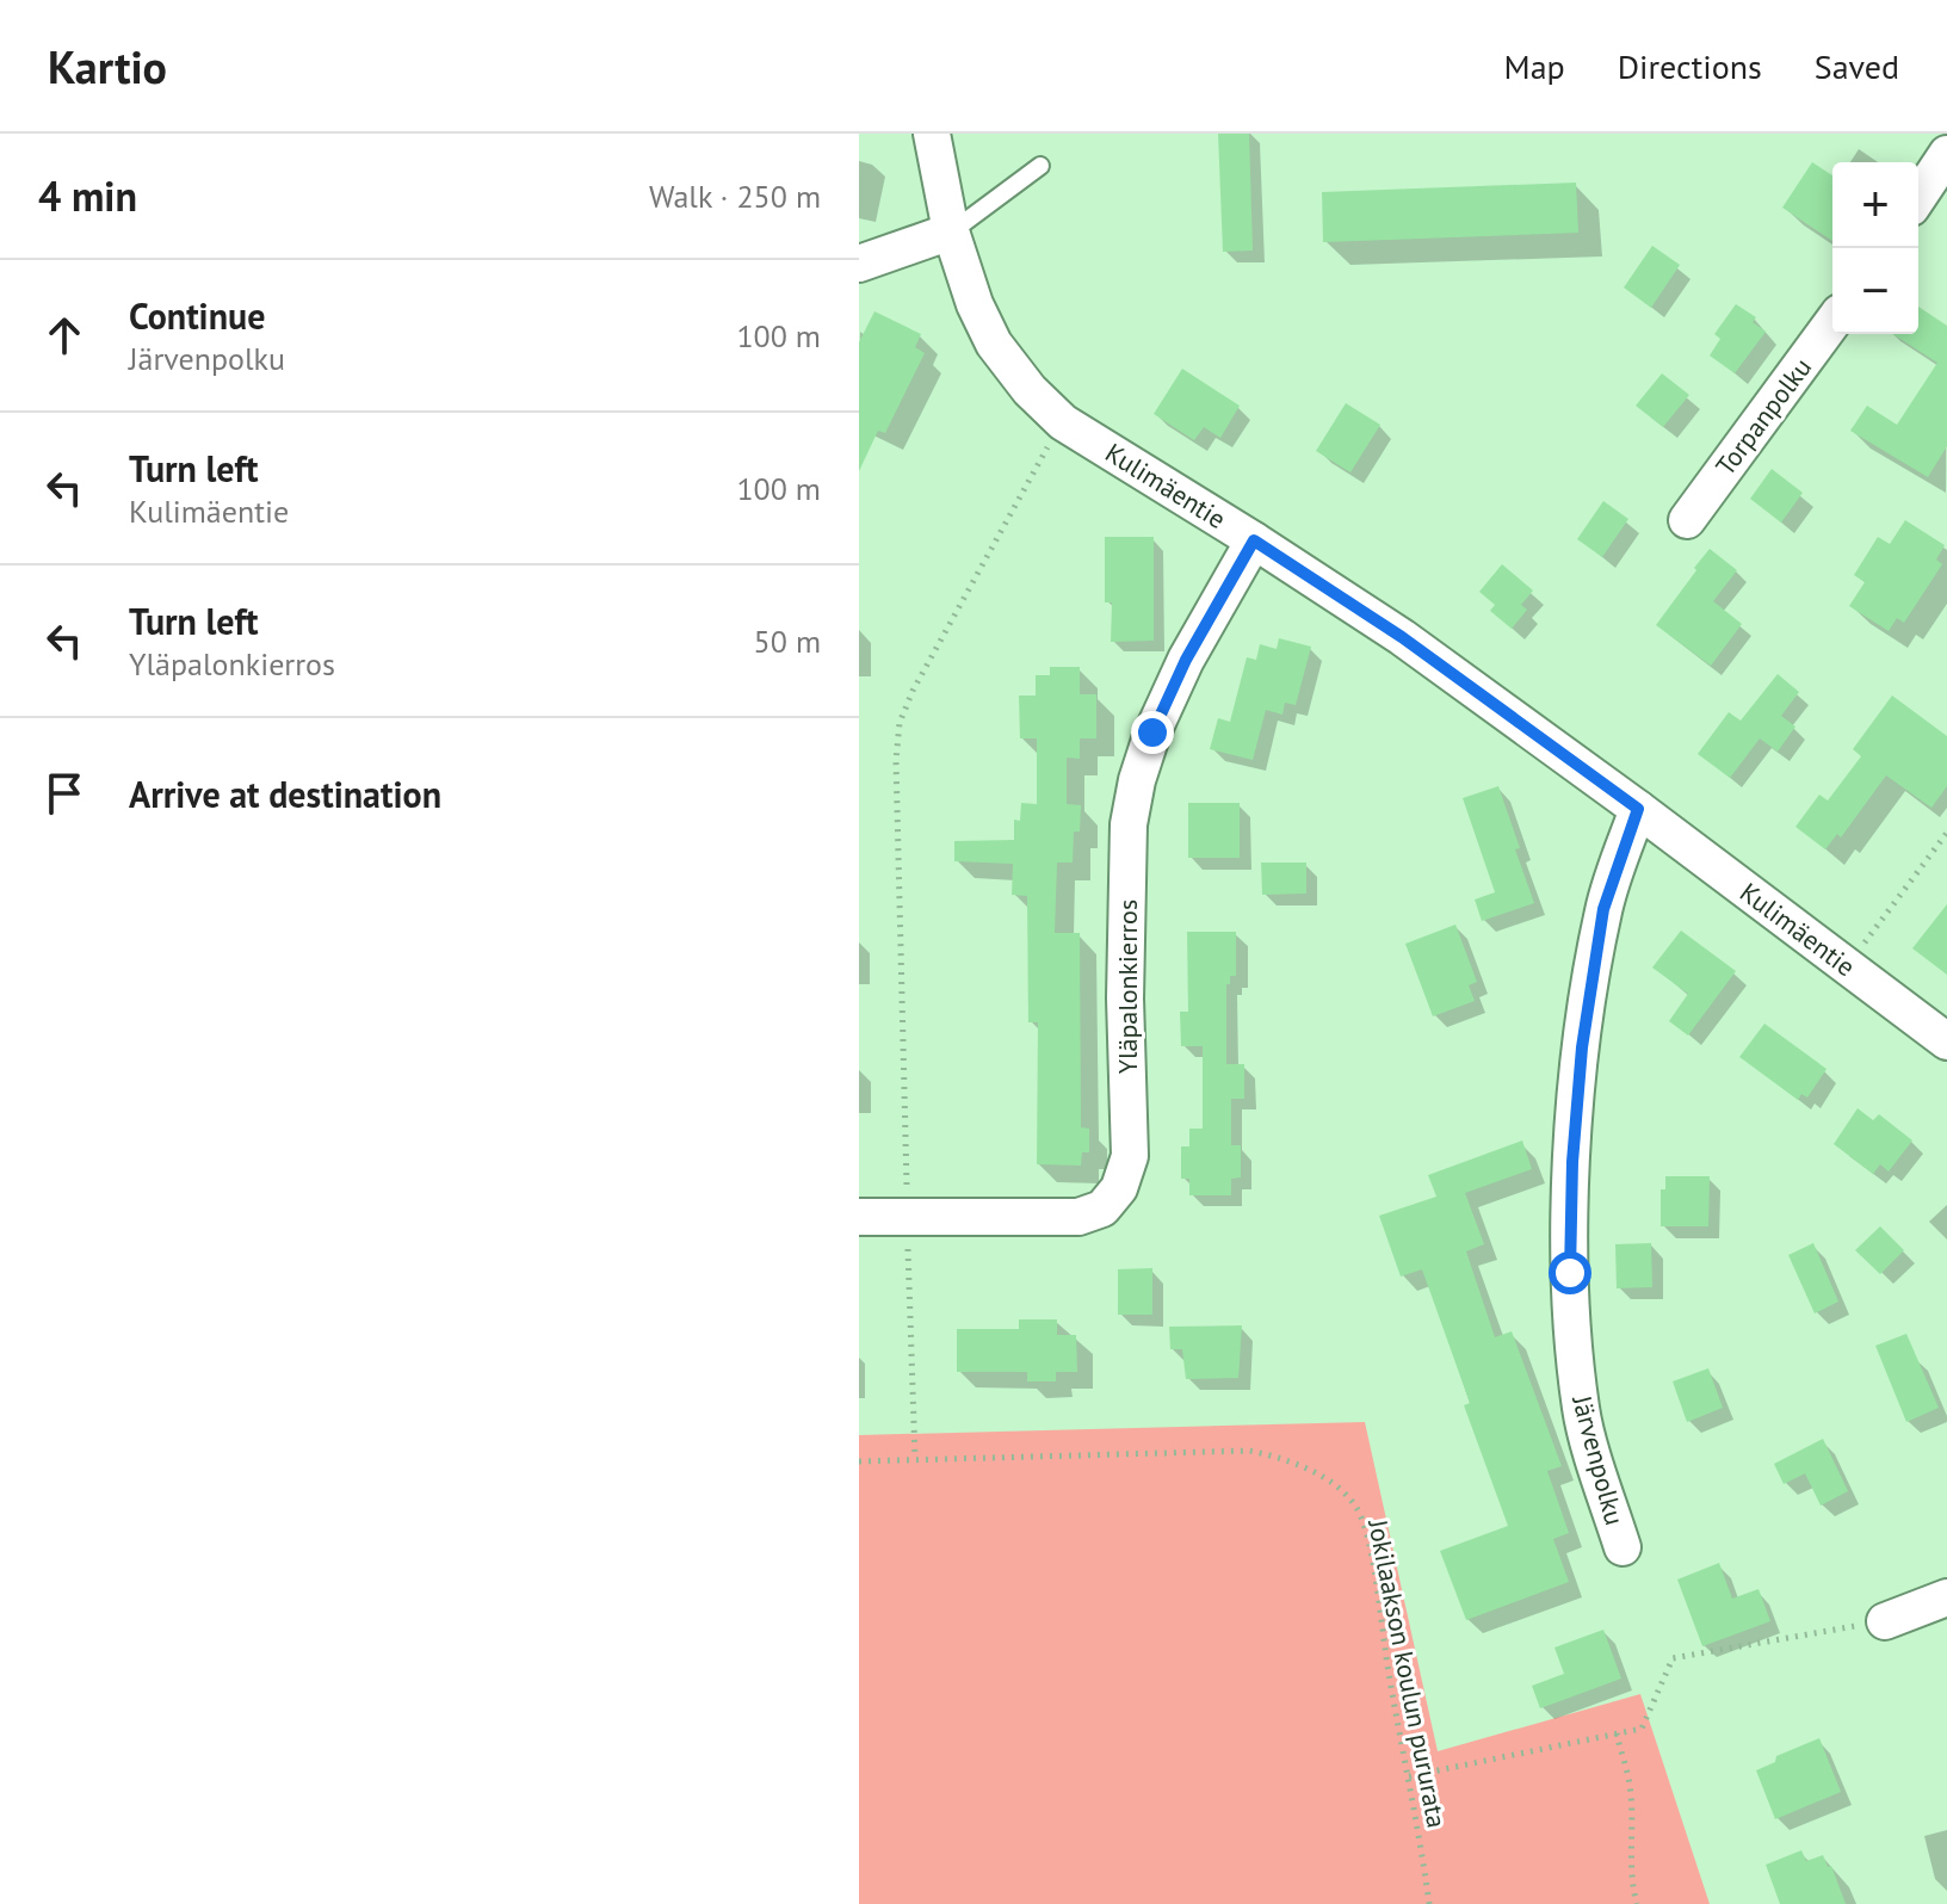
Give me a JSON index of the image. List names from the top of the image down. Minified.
{"streets":{"street":["Torpanpolku","Kulimäentie","Yläpalonkierros","Järvenpolku"],"path":["Jokilaakson koulun pururata"]},"crossings":[["Kulimäentie","Yläpalonkierros"],["Kulimäentie","Järvenpolku"]],"page":{"header":"Kartio","nav":["Map","Directions","Saved"],"heading":["4 min","Walk · 250 m"],"map_buttons":["+","−"],"list":[["Continue","Järvenpolku","100 m"],["Turn left","Kulimäentie","100 m"],["Turn left","Yläpalonkierros","50 m"],"Arrive at destination"]}}
